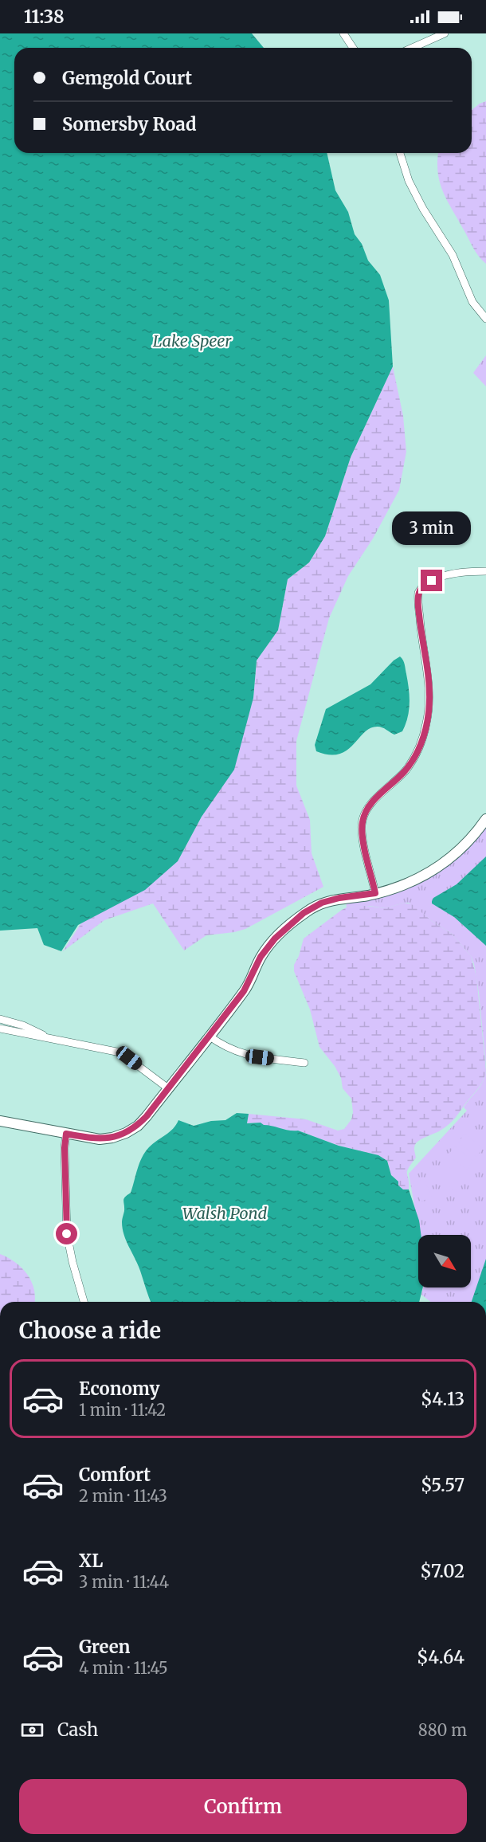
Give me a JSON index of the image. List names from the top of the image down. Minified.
{"water":["Lake Speer","Walsh Pond"],"north":"bottom right","page":{"status":"11:38","banner":["Gemgold Court","Somersby Road"],"bubble":"3 min","heading":"Choose a ride","list":[{"name":"Economy","note":"1 min · 11:42","value":"$4.13"},{"name":"Comfort","note":"2 min · 11:43","value":"$5.57"},{"name":"XL","note":"3 min · 11:44","value":"$7.02"},{"name":"Green","note":"4 min · 11:45","value":"$4.64"}],"pay":["Cash","880 m"],"buttons":"Confirm"}}
